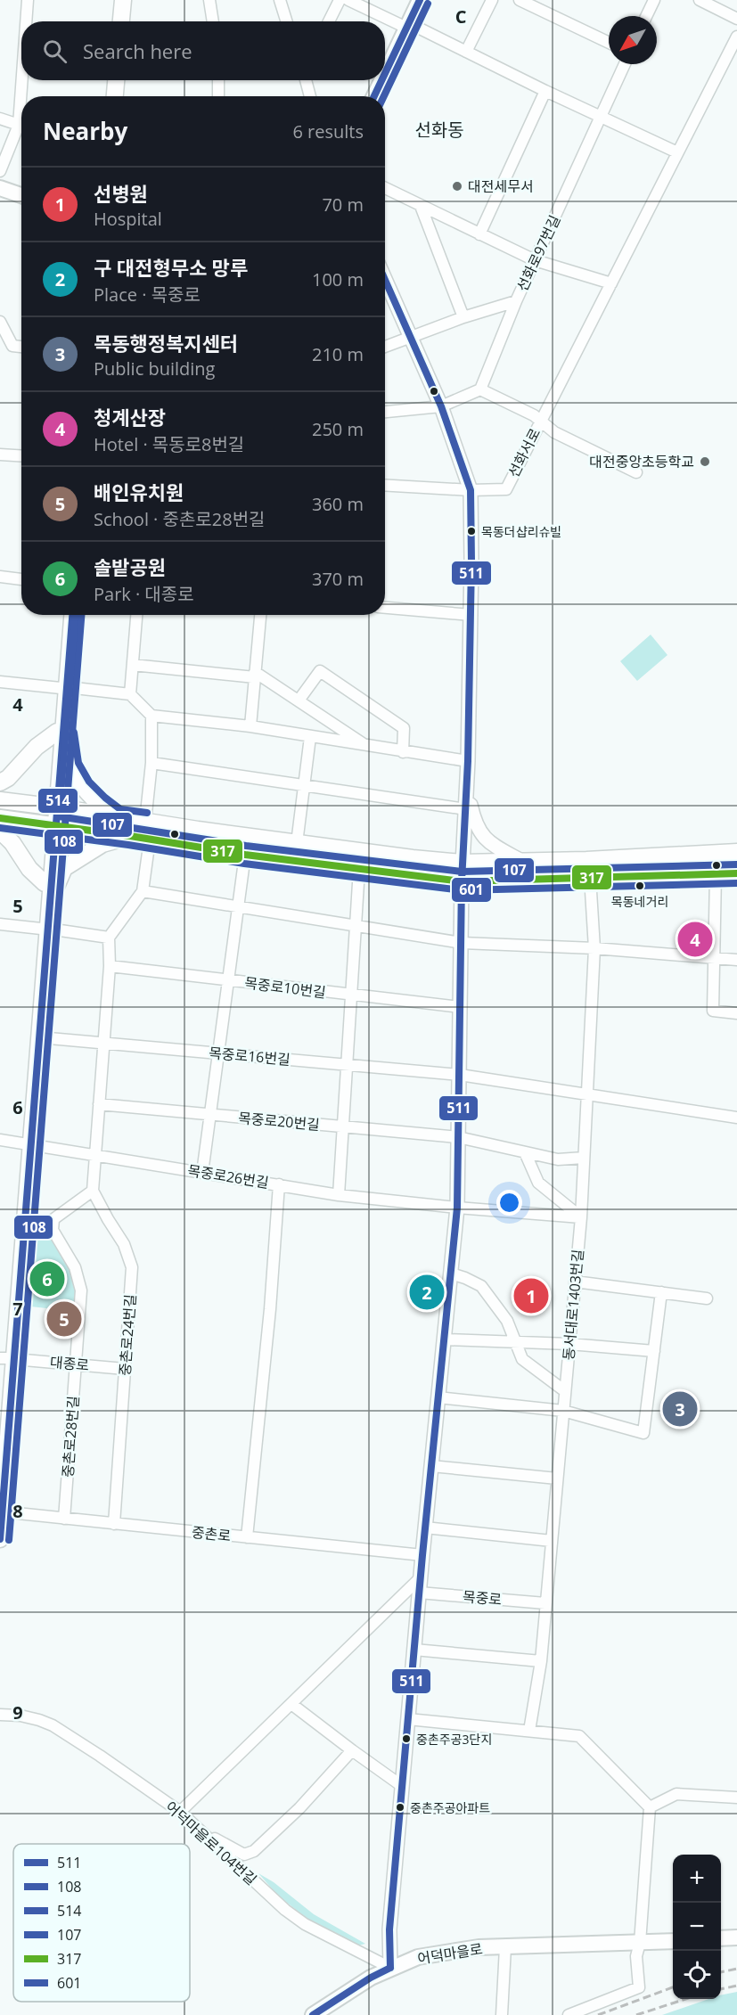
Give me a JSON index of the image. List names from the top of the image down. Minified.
{"streets":{"main road":["어덕마을로"],"street":["선화로97번길","선화서로","목중로10번길","목중로16번길","목중로20번길","목중로26번길","동서대로1403번길","중촌로24번길","대종로","중촌로28번길","중촌로","목중로","어덕마을로104번길"]},"crossings":[["목중로16번길","동서대로1403번길"],["목중로20번길","동서대로1403번길"],["목중로26번길","동서대로1403번길"],["동서대로1403번길","목중로"],["중촌로24번길","대종로"],["중촌로24번길","중촌로28번길"],["중촌로24번길","중촌로"],["대종로","중촌로28번길"],["중촌로28번길","중촌로"],["어덕마을로104번길","어덕마을로"]],"districts":["선화동"],"places":["대전세무서","대전중앙초등학교","목동더샵리슈빌","목동네거리","중촌주공3단지","중촌주공아파트"],"lines":["transit line 511","transit line 108","transit line 514","transit line 107","transit line 317","transit line 601"],"legend":["511","108","514","107","317","601"],"north":"bottom left","page":{"search":"Search here","heading":["Nearby","6 results"],"list":[{"mark":"1","name":"선병원","note":"Hospital","value":"70 m"},{"mark":"2","name":"구 대전형무소 망루","note":"Place · 목중로","value":"100 m"},{"mark":"3","name":"목동행정복지센터","note":"Public building","value":"210 m"},{"mark":"4","name":"청계산장","note":"Hotel · 목동로8번길","value":"250 m"},{"mark":"5","name":"배인유치원","note":"School · 중촌로28번길","value":"360 m"},{"mark":"6","name":"솔밭공원","note":"Park · 대종로","value":"370 m"}],"pins":["4","6","2","1","5","3"],"map_buttons":["+","−"]},"grid":{"columns":["C"],"rows":["4","5","6","7","8","9"]}}
